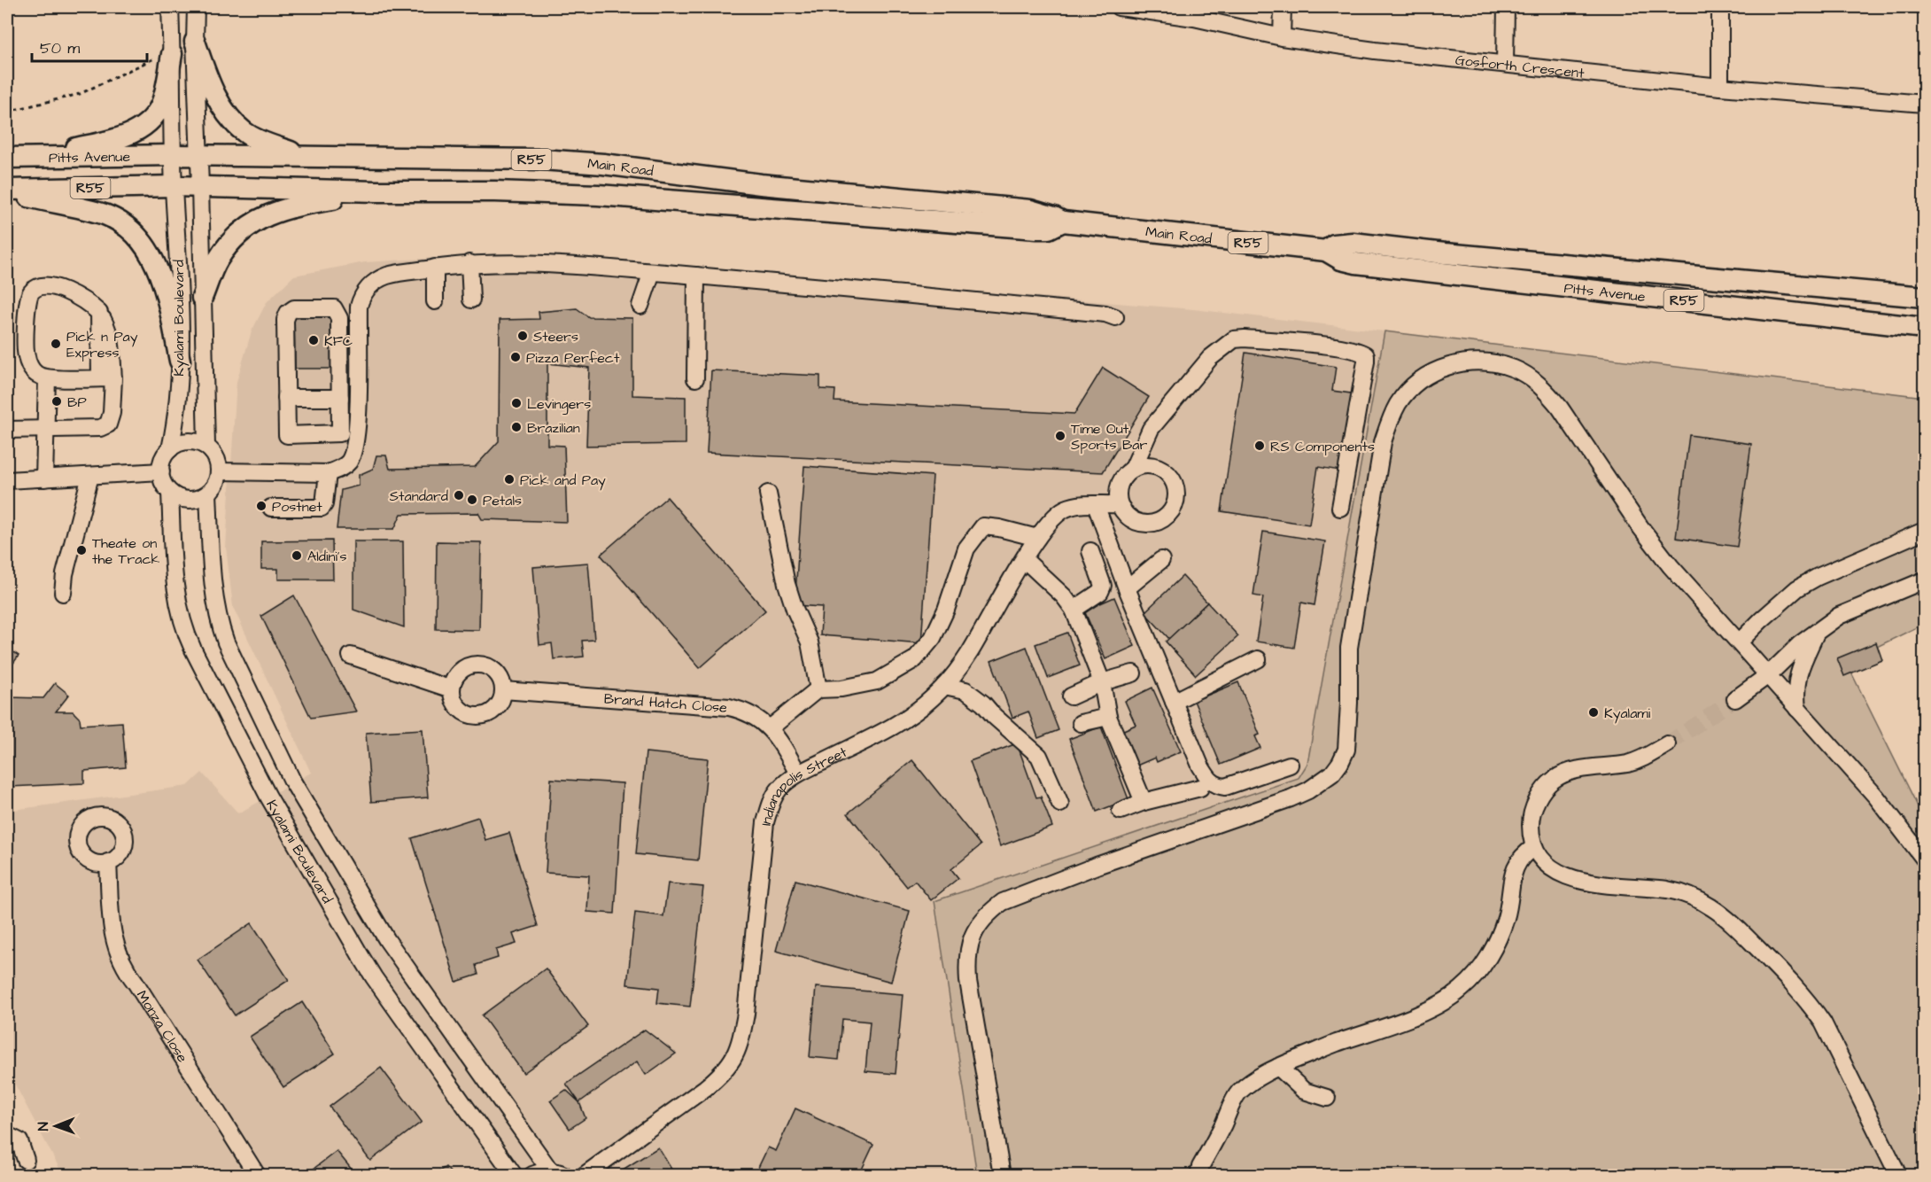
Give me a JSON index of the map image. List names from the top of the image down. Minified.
{"streets":{"main road":["Pitts Avenue","R55","Main Road"],"street":["Gosforth Crescent","Kyalami Boulevard","Brand Hatch Close","Indianapolis Street","Monza Close"]},"crossings":[["Pitts Avenue","Main Road"],["Pitts Avenue","Kyalami Boulevard"],["R55","Main Road"],["R55","Kyalami Boulevard"],["Main Road","Kyalami Boulevard"],["Brand Hatch Close","Indianapolis Street"]],"places":["Steers","KFC","Pick n Pay Express","Pizza Perfect","BP","Levingers","Brazilian","Time Out Sports Bar","RS Components","Pick and Pay","Standard","Petals","Postnet","Theate on the Track","Aldini's","Kyalami"],"scale_bar":"50 m","north":"left"}
